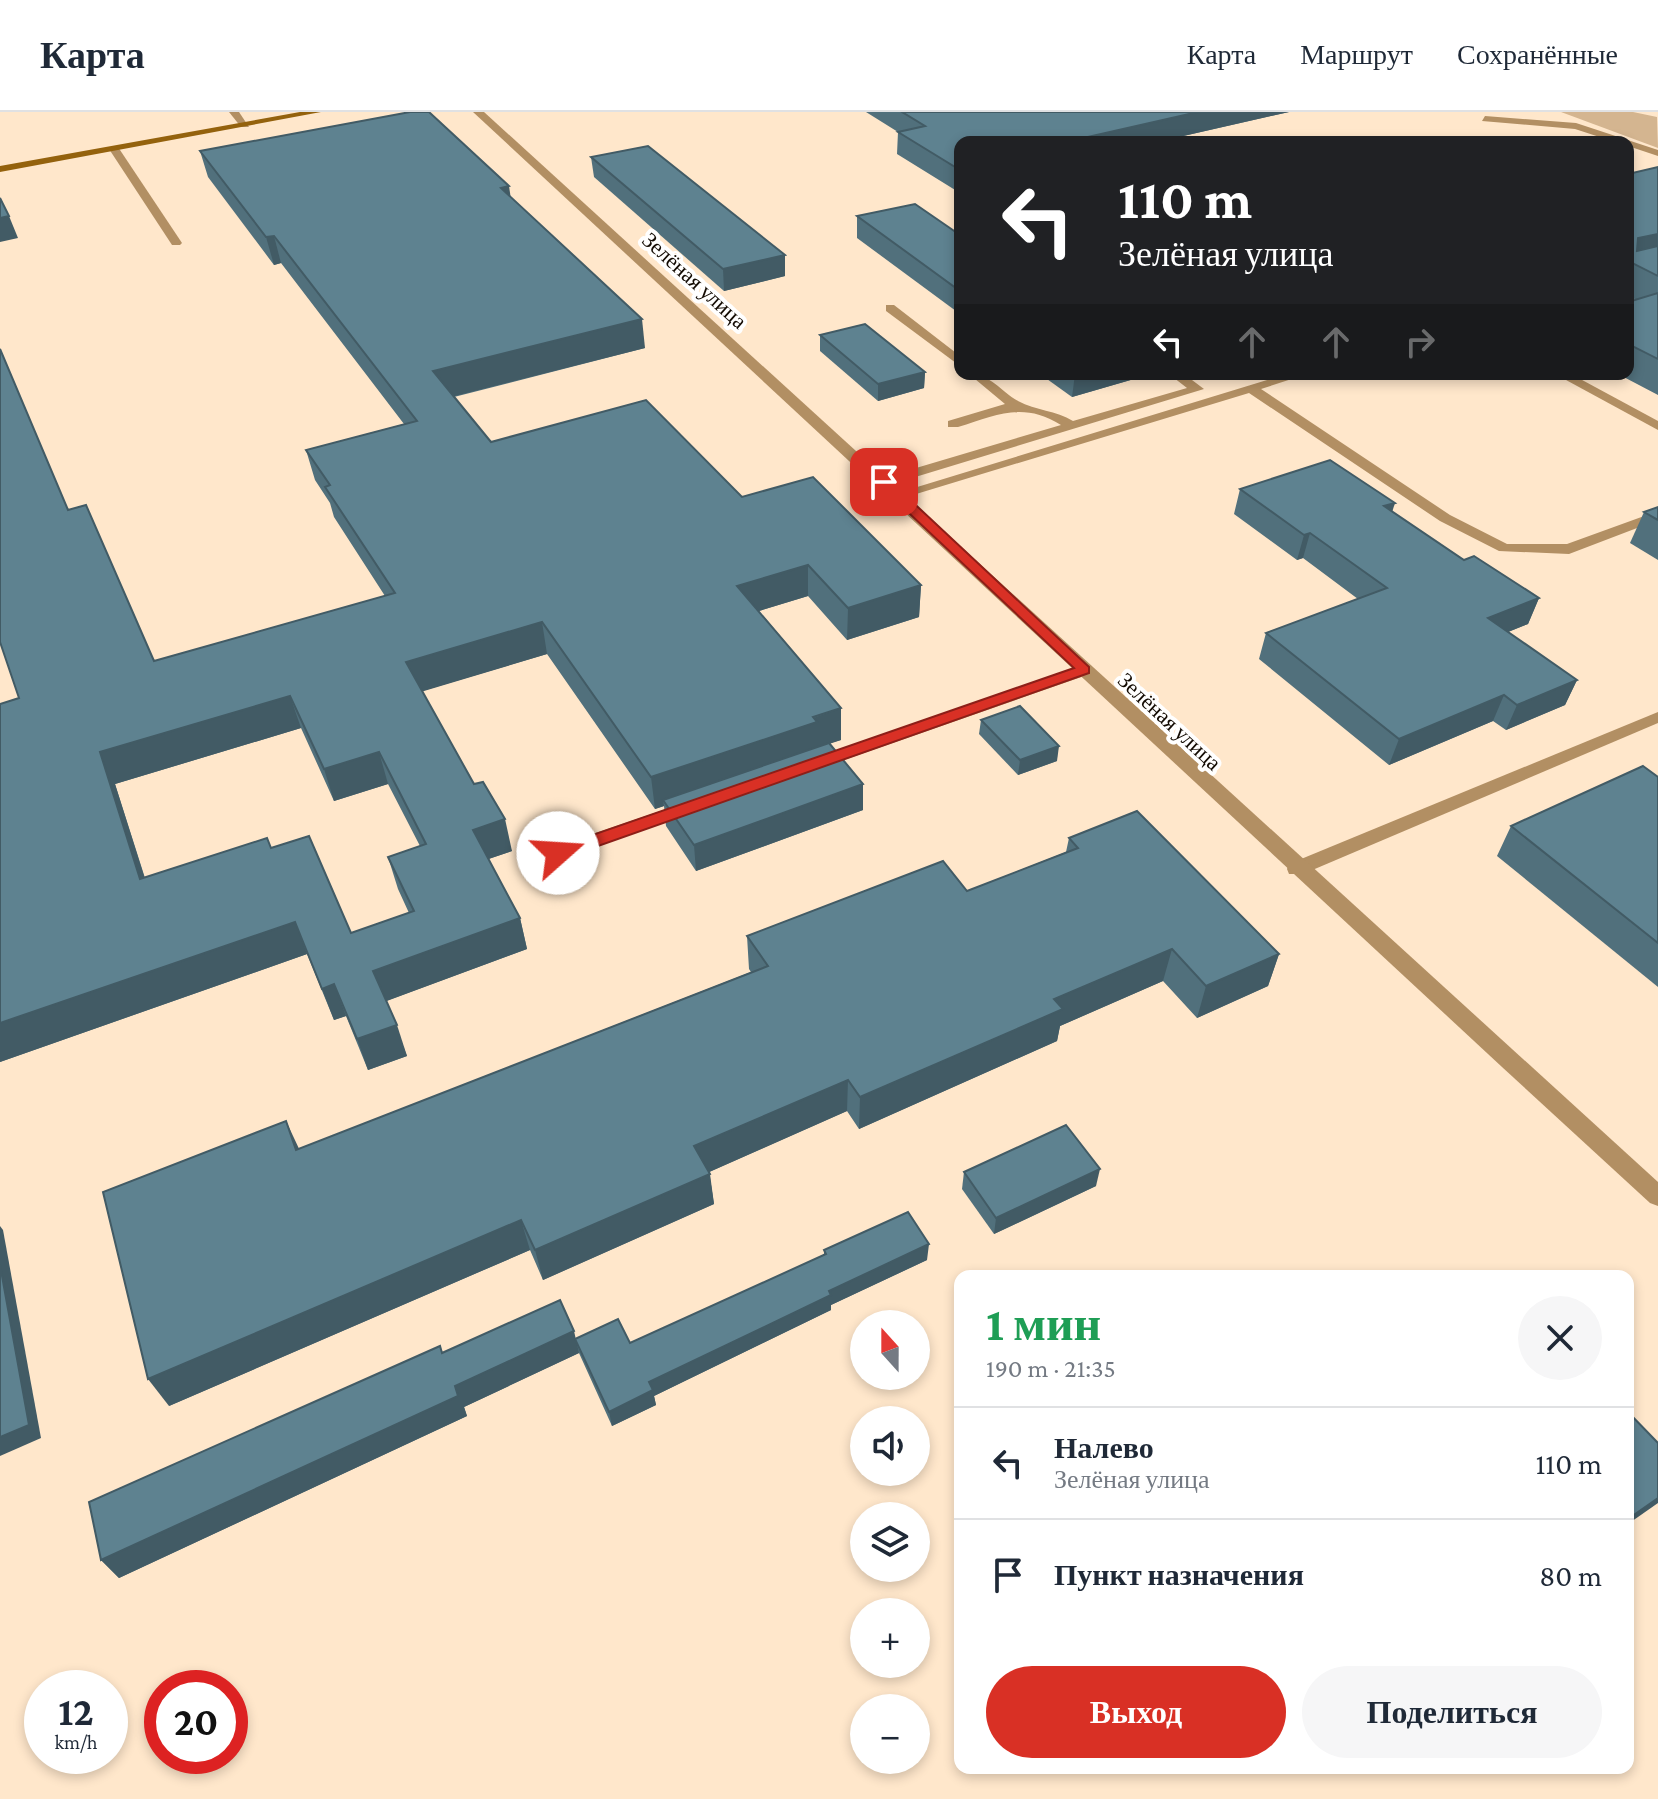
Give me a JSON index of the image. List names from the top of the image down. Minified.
{"streets":{"street":["Зелёная улица"]},"north":"top","page":{"header":"Карта","nav":["Карта","Маршрут","Сохранённые"],"turn":["110 m","Зелёная улица"],"heading":["1 мин","190 m · 21:35"],"map_buttons":["+","−"],"list":[{"name":"Налево","note":"Зелёная улица","value":"110 m"},{"name":"Пункт назначения","value":"80 m"}],"buttons":["Выход","Поделиться"],"speed":"12 km/h","limit":"20"}}
